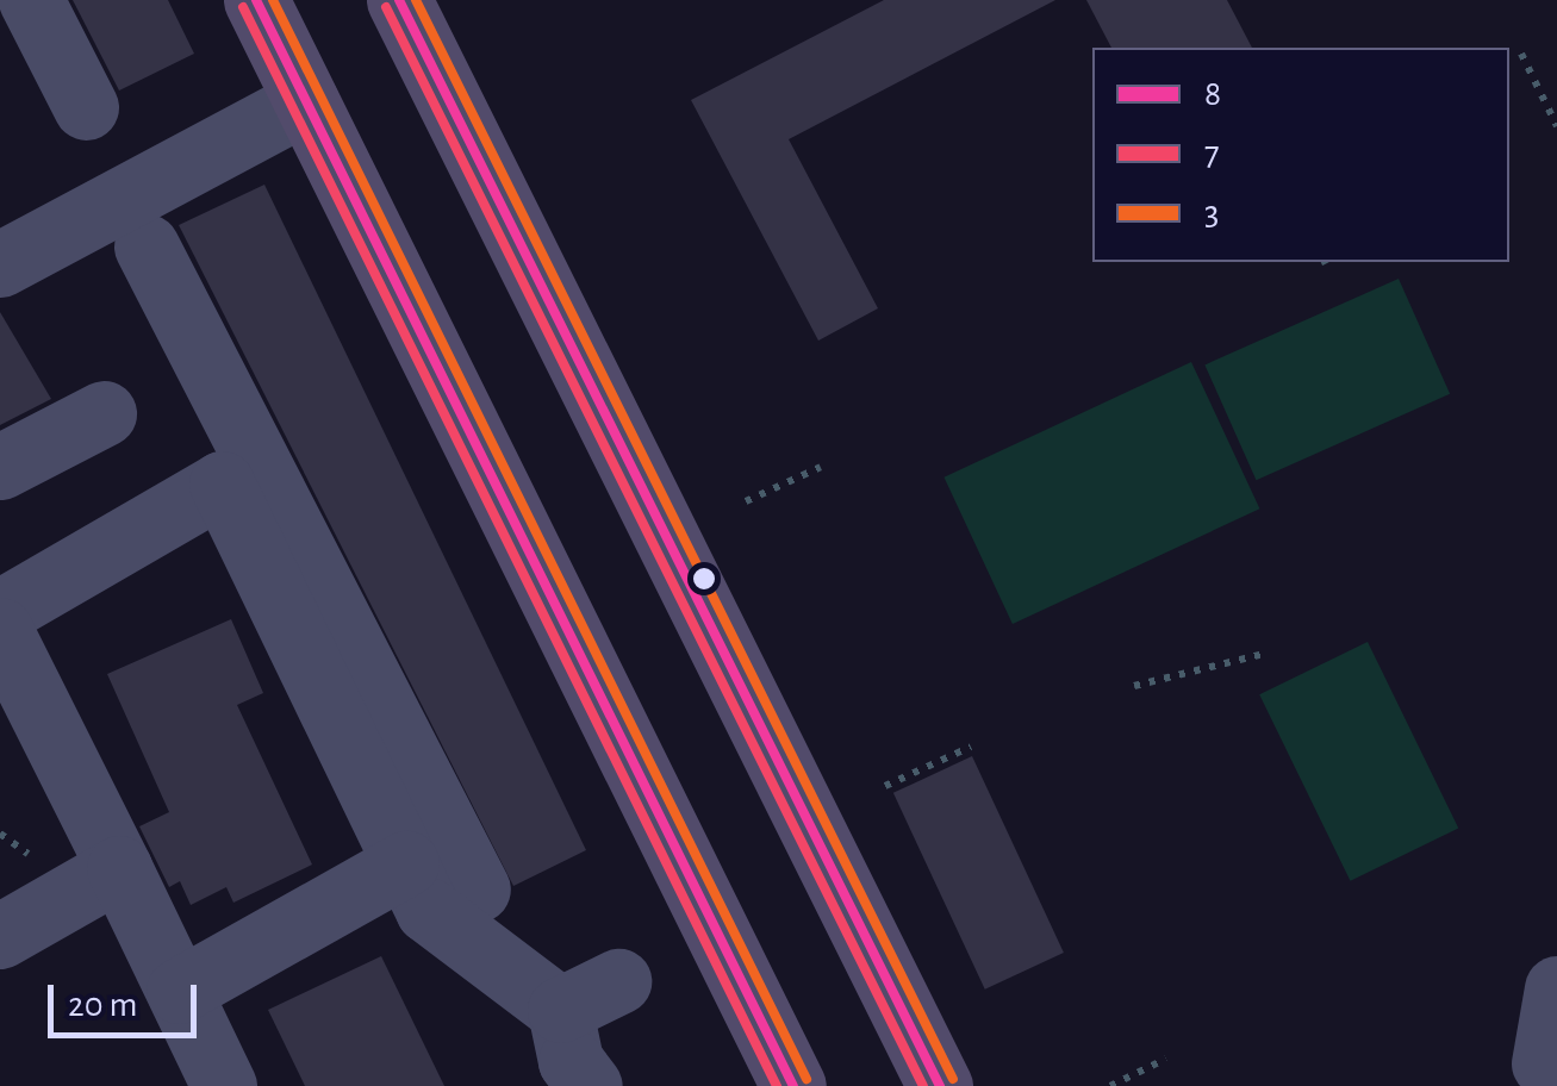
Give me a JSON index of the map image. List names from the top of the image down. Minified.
{"lines":["transit line 8","transit line 3","transit line 7"],"legend":["8","7","3"],"scale_bar":"20 m"}
